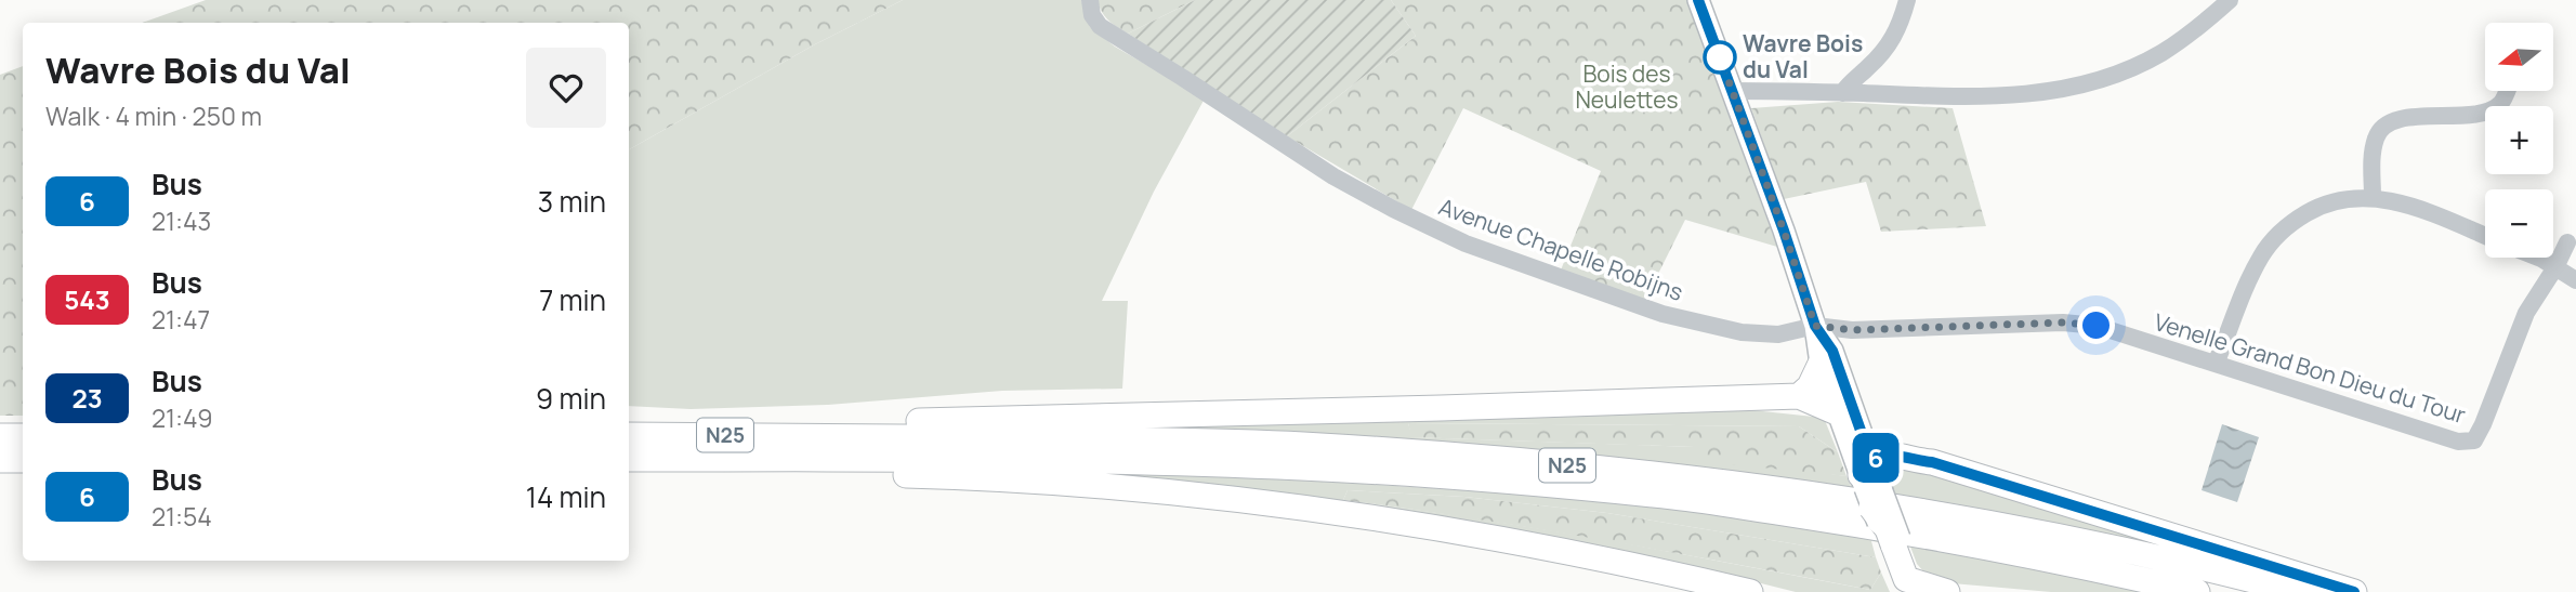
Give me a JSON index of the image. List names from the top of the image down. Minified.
{"streets":{"highway":["N25"],"street":["Avenue Chapelle Robijns","Venelle Grand Bon Dieu du Tour"]},"crossings":[["Avenue Chapelle Robijns","Venelle Grand Bon Dieu du Tour"]],"parks":["Bois des Neulettes"],"places":["Wavre Bois du Val"],"lines":["bus line 6"],"north":"left","page":{"on_map":"6","map_buttons":["+","−"],"heading":["Wavre Bois du Val","Walk · 4 min · 250 m"],"list":[{"mark":"6","name":"Bus","note":"21:43","value":"3 min"},{"mark":"543","name":"Bus","note":"21:47","value":"7 min"},{"mark":"23","name":"Bus","note":"21:49","value":"9 min"},{"mark":"6","name":"Bus","note":"21:54","value":"14 min"}]}}
